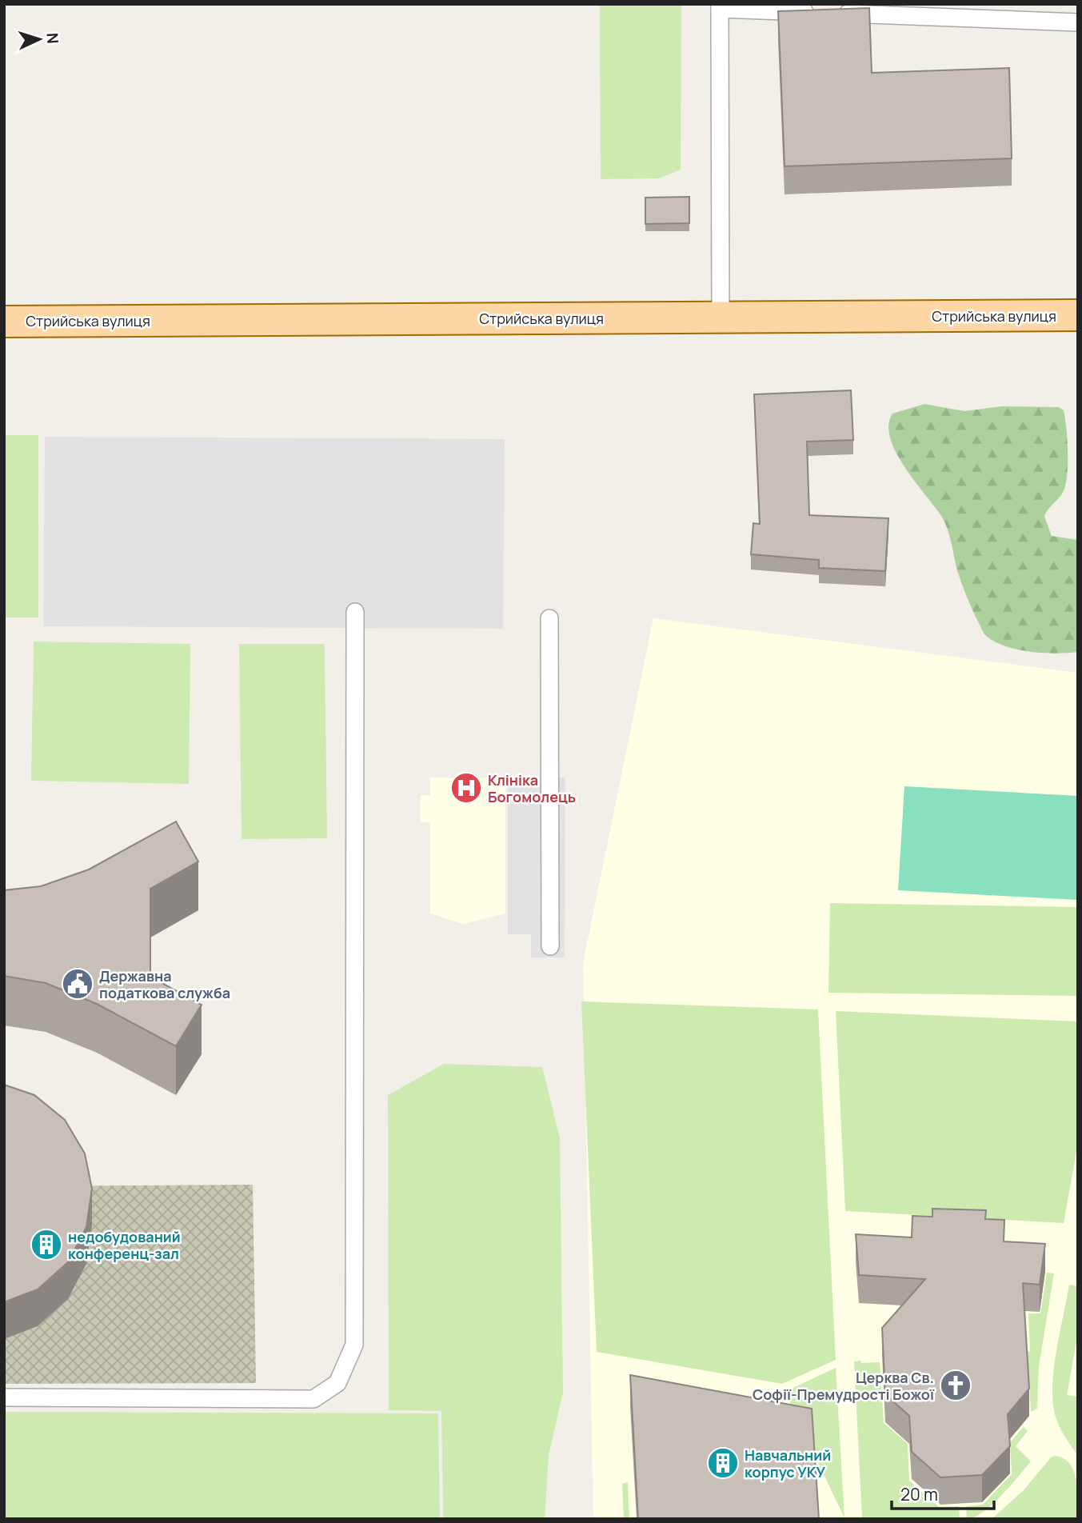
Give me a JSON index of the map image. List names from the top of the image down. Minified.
{"streets":{"main road":["Стрийська вулиця"]},"places":{"hospital":["Клініка Богомолець"],"public building":["Державна податкова служба"],"building":["недобудований конференц-зал","Навчальний корпус УКУ"],"church":["Церква Св. Софії-Премудрості Божої"]},"scale_bar":"20 m","north":"right"}
